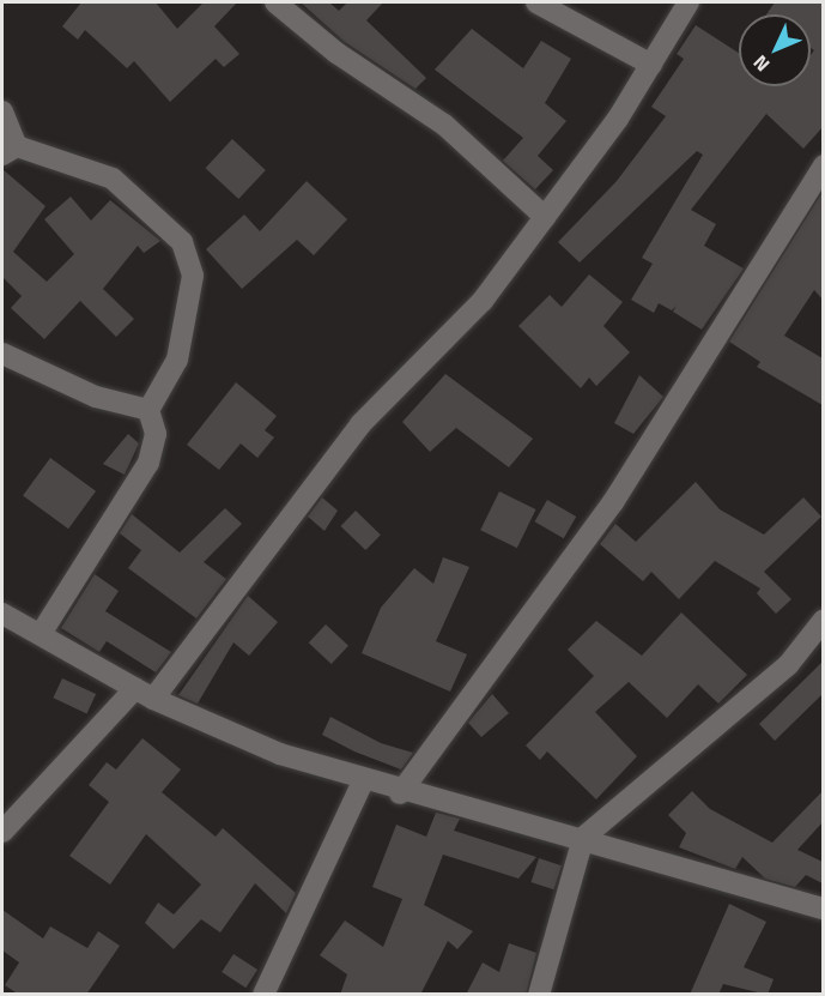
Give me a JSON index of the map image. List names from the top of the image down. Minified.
{"north":"bottom left"}
